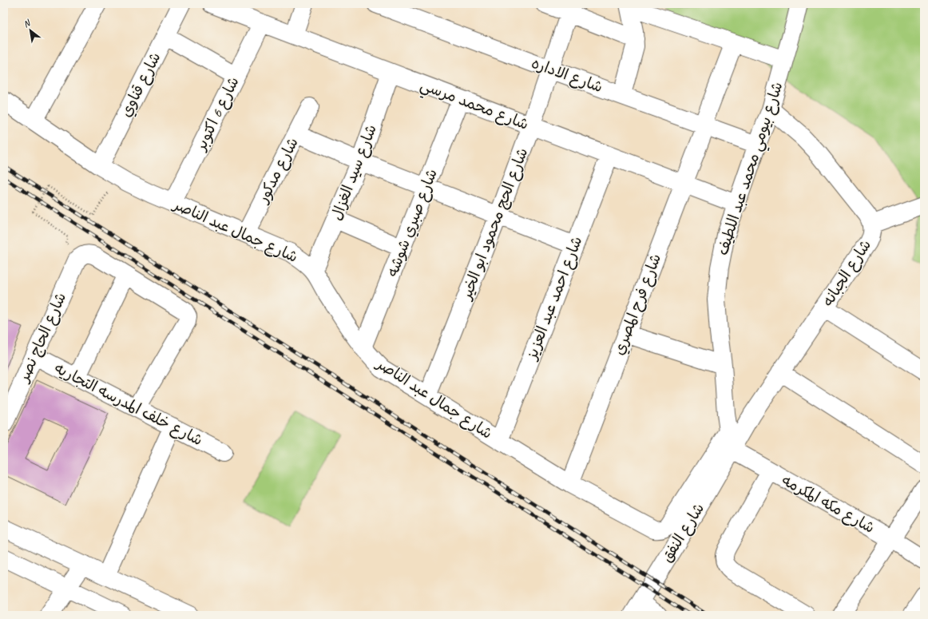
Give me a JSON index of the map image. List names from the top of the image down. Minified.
{"streets":{"street":["شارع الاداره","شارع قناوي","شارع محمد مرسي","شارع 6 اكتوبر","شارع بيومي محمد عبد اللطيف","شارع مدكور","شارع سيد الغزال","شارع صبري شوشه","شارع الحج محمود ابو الخير","شارع جمال عبد الناصر","شارع الجبانه","شارع احمد عبد العزيز","شارع فرح المصري","شارع الحاج نصر","شارع خلف المدرسه التجاريه","شارع مكه المكرمه","شارع النفق"]},"crossings":[["شارع الاداره","شارع بيومي محمد عبد اللطيف"],["شارع الاداره","شارع الحج محمود ابو الخير"],["شارع الاداره","شارع فرح المصري"],["شارع قناوي","شارع جمال عبد الناصر"],["شارع محمد مرسي","شارع 6 اكتوبر"],["شارع محمد مرسي","شارع بيومي محمد عبد اللطيف"],["شارع محمد مرسي","شارع سيد الغزال"],["شارع محمد مرسي","شارع صبري شوشه"],["شارع محمد مرسي","شارع الحج محمود ابو الخير"],["شارع محمد مرسي","شارع احمد عبد العزيز"],["شارع محمد مرسي","شارع فرح المصري"],["شارع 6 اكتوبر","شارع جمال عبد الناصر"],["شارع بيومي محمد عبد اللطيف","شارع جمال عبد الناصر"],["شارع بيومي محمد عبد اللطيف","شارع الجبانه"],["شارع بيومي محمد عبد اللطيف","شارع مكه المكرمه"],["شارع بيومي محمد عبد اللطيف","شارع النفق"],["شارع مدكور","شارع جمال عبد الناصر"],["شارع سيد الغزال","شارع جمال عبد الناصر"],["شارع صبري شوشه","شارع جمال عبد الناصر"],["شارع الحج محمود ابو الخير","شارع جمال عبد الناصر"],["شارع جمال عبد الناصر","شارع احمد عبد العزيز"],["شارع جمال عبد الناصر","شارع فرح المصري"],["شارع الجبانه","شارع مكه المكرمه"],["شارع الجبانه","شارع النفق"],["شارع الحاج نصر","شارع خلف المدرسه التجاريه"],["شارع مكه المكرمه","شارع النفق"]],"north":"top left"}
